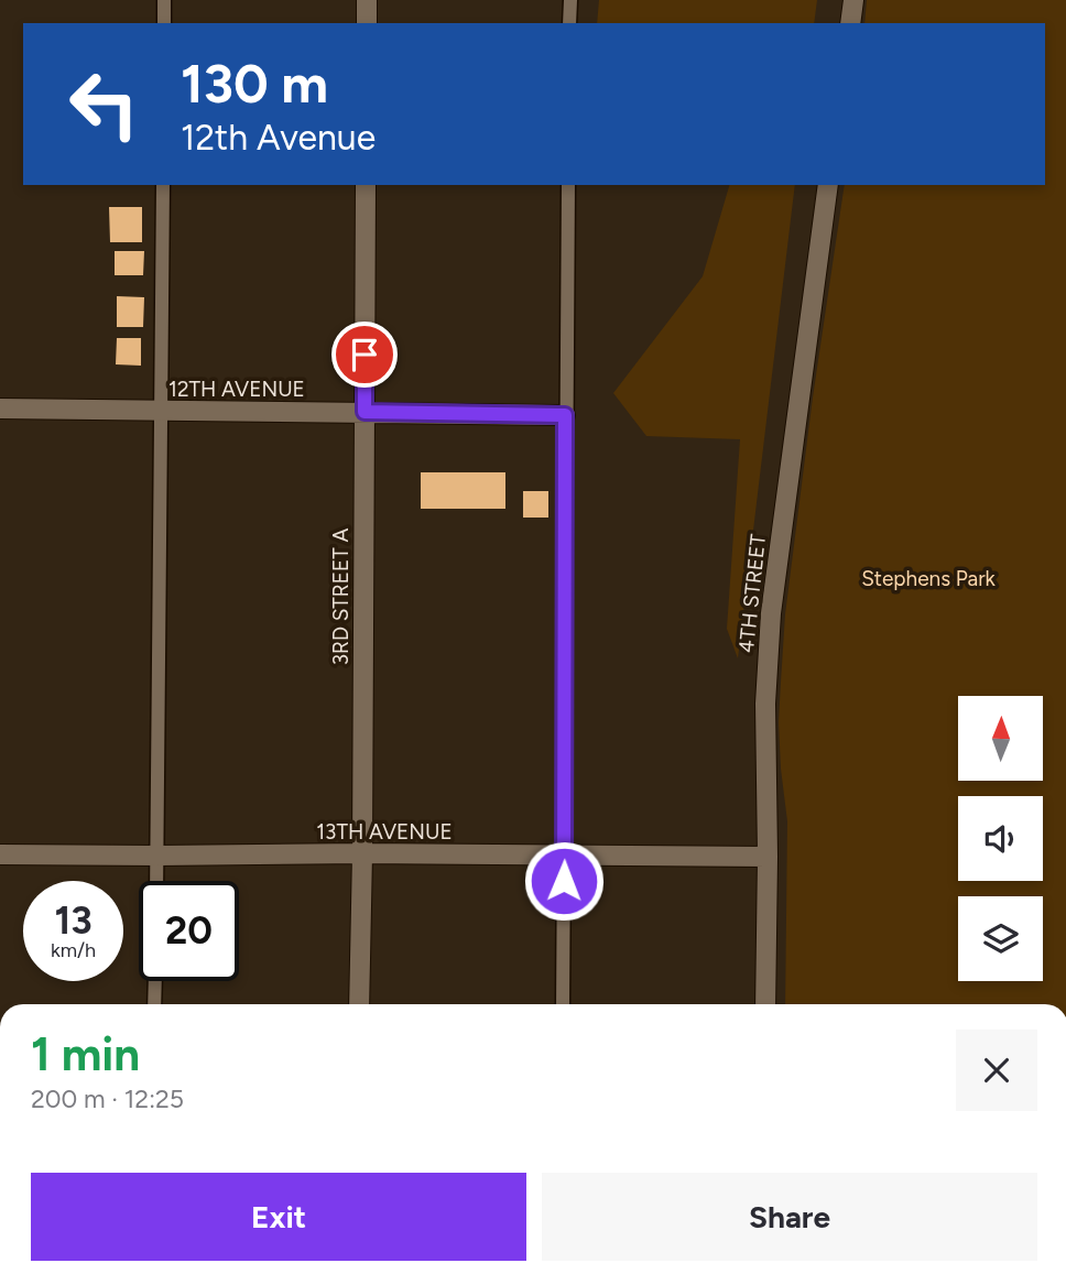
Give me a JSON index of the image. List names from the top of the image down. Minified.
{"streets":{"street":["12TH AVENUE","4TH STREET","3RD STREET A","13TH AVENUE"]},"crossings":[["12TH AVENUE","3RD STREET A"],["4TH STREET","13TH AVENUE"],["3RD STREET A","13TH AVENUE"]],"parks":["Stephens Park"],"north":"top","page":{"turn":["130 m","12th Avenue"],"speed":"13 km/h","limit":"20","heading":["1 min","200 m · 12:25"],"buttons":["Exit","Share"]}}
